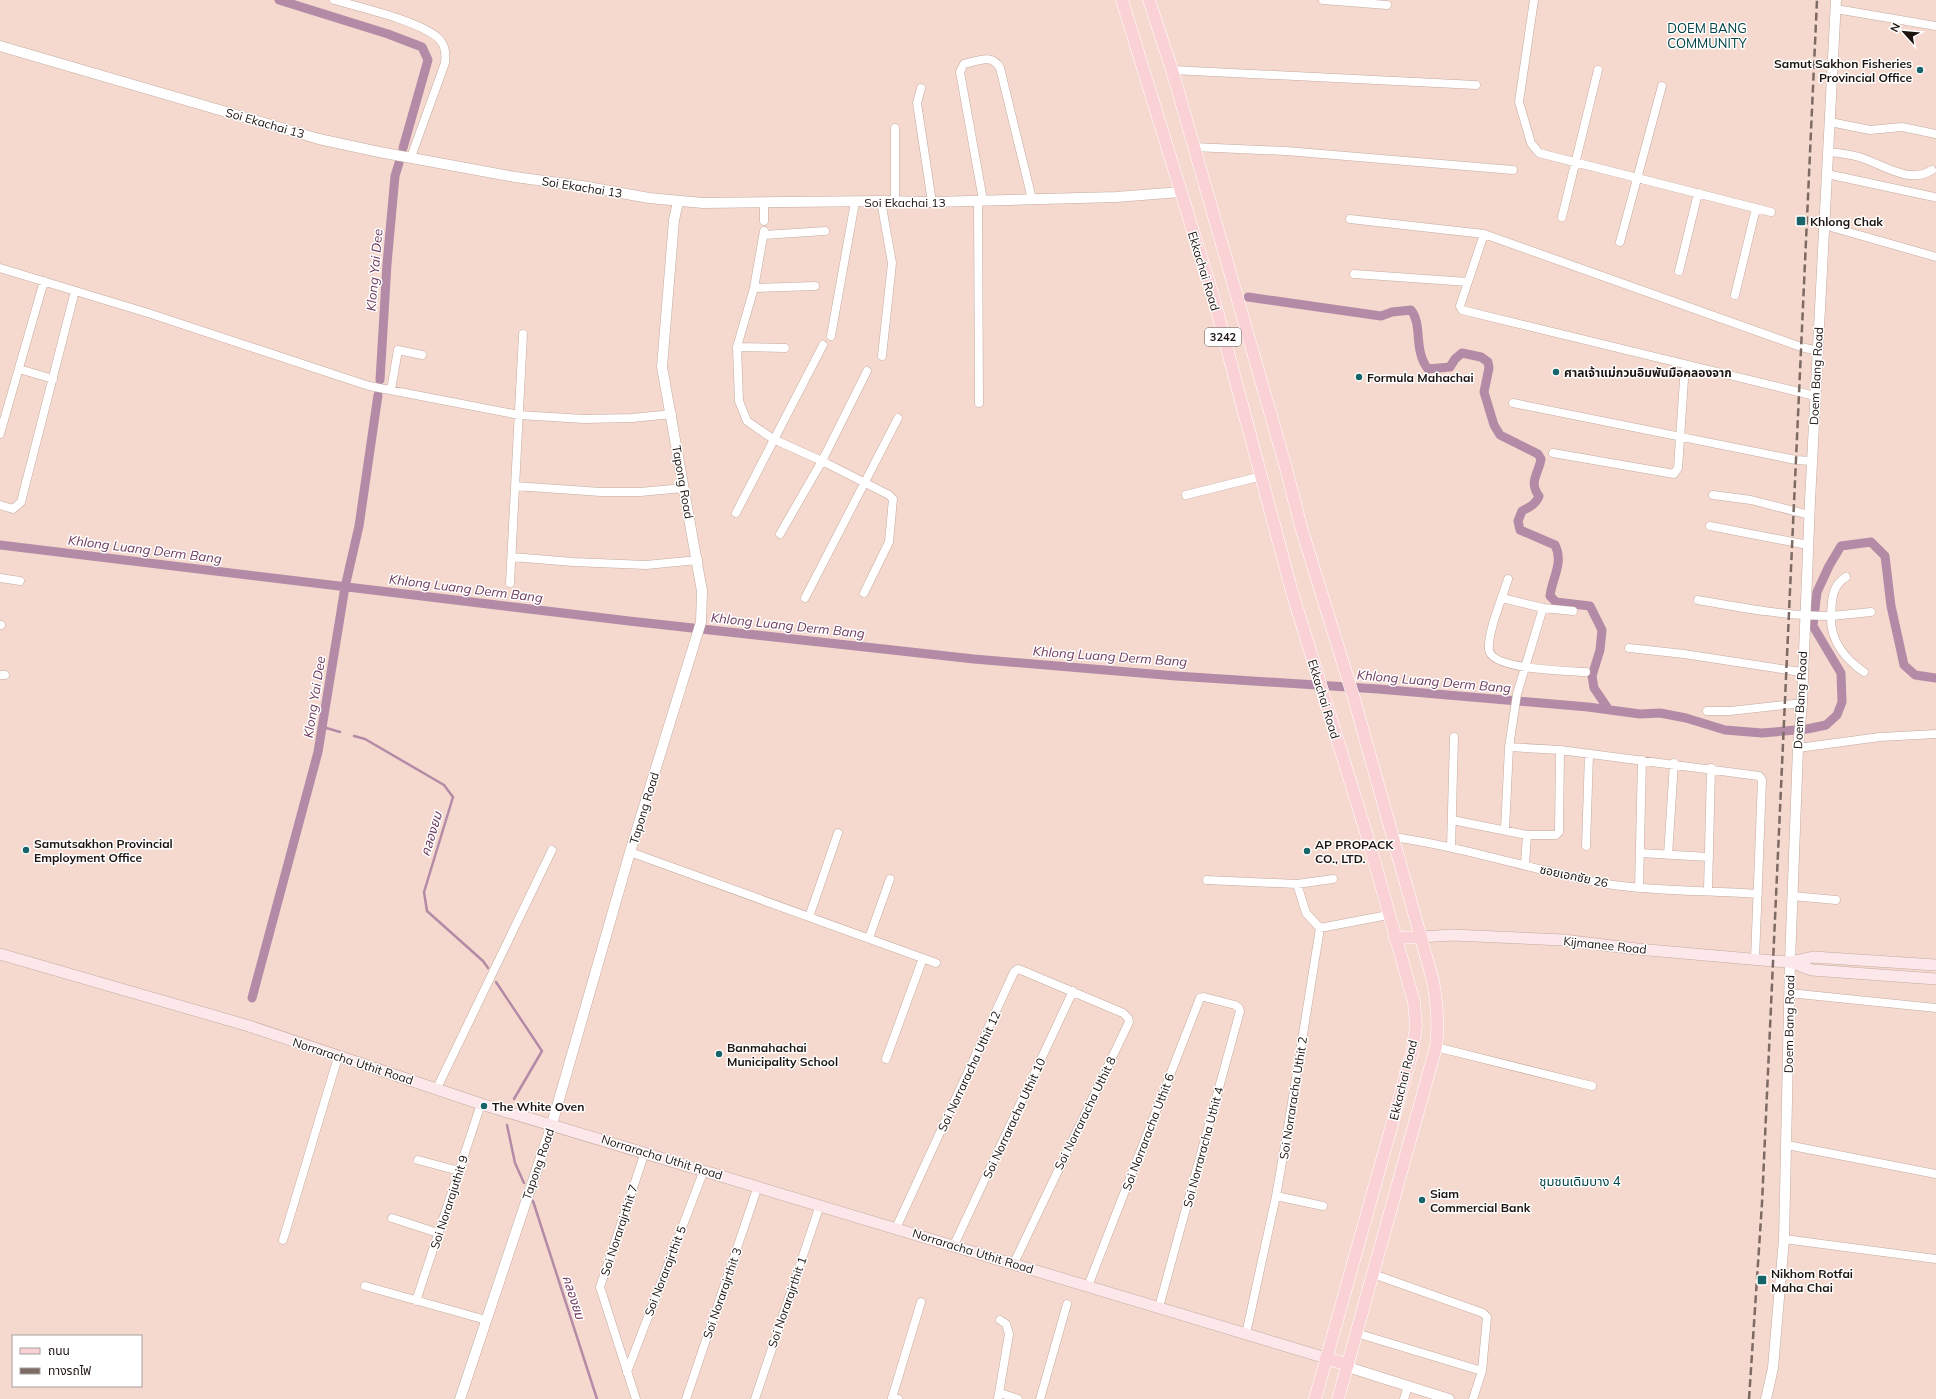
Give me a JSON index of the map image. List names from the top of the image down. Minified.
{"streets":{"main road":["Ekkachai Road","3242","Kijmanee Road","Norraracha Uthit Road"],"street":["Soi Ekachai 13","Doem Bang Road","Tapong Road","ซอยเอกชัย 26","Soi Norraracha Uthit 12","Soi Norraracha Uthit 2","Soi Norraracha Uthit 8","Soi Norraracha Uthit 10","Soi Norraracha Uthit 6","Soi Norraracha Uthit 4","Soi Norarajuthit 9","Soi Norarajrthit 7","Soi Norarajrthit 5","Soi Norarajrthit 3","Soi Norarajrthit 1"]},"crossings":[["Soi Ekachai 13","Ekkachai Road"],["Soi Ekachai 13","Tapong Road"],["Ekkachai Road","ซอยเอกชัย 26"],["Ekkachai Road","Kijmanee Road"],["Ekkachai Road","Norraracha Uthit Road"],["Doem Bang Road","Kijmanee Road"],["Tapong Road","Norraracha Uthit Road"],["Norraracha Uthit Road","Soi Norraracha Uthit 12"],["Norraracha Uthit Road","Soi Norraracha Uthit 2"],["Norraracha Uthit Road","Soi Norraracha Uthit 8"],["Norraracha Uthit Road","Soi Norraracha Uthit 10"],["Norraracha Uthit Road","Soi Norraracha Uthit 6"],["Norraracha Uthit Road","Soi Norraracha Uthit 4"],["Norraracha Uthit Road","Soi Norarajuthit 9"],["Norraracha Uthit Road","Soi Norarajrthit 7"],["Norraracha Uthit Road","Soi Norarajrthit 5"],["Norraracha Uthit Road","Soi Norarajrthit 3"],["Norraracha Uthit Road","Soi Norarajrthit 1"],["Soi Norraracha Uthit 12","Soi Norraracha Uthit 8"],["Soi Norraracha Uthit 12","Soi Norraracha Uthit 10"],["Soi Norraracha Uthit 8","Soi Norraracha Uthit 10"],["Soi Norraracha Uthit 6","Soi Norraracha Uthit 4"],["Soi Norarajrthit 7","Soi Norarajrthit 5"]],"districts":["DOEM BANG COMMUNITY","ชุมชนเดิมบาง 4"],"water":["Klong Yai Dee","Khlong Luang Derm Bang","คลองยม"],"places":{"other":["Samut Sakhon Fisheries Provincial Office","ศาลเจ้าแม่กวนอิมพันมือคลองจาก","Formula Mahachai","Samutsakhon Provincial Employment Office","AP PROPACK CO., LTD.","Banmahachai Municipality School","The White Oven","Siam Commercial Bank"],"transit":["Khlong Chak","Nikhom Rotfai Maha Chai"]},"legend":["ถนน","ทางรถไฟ"],"north":"top left"}
